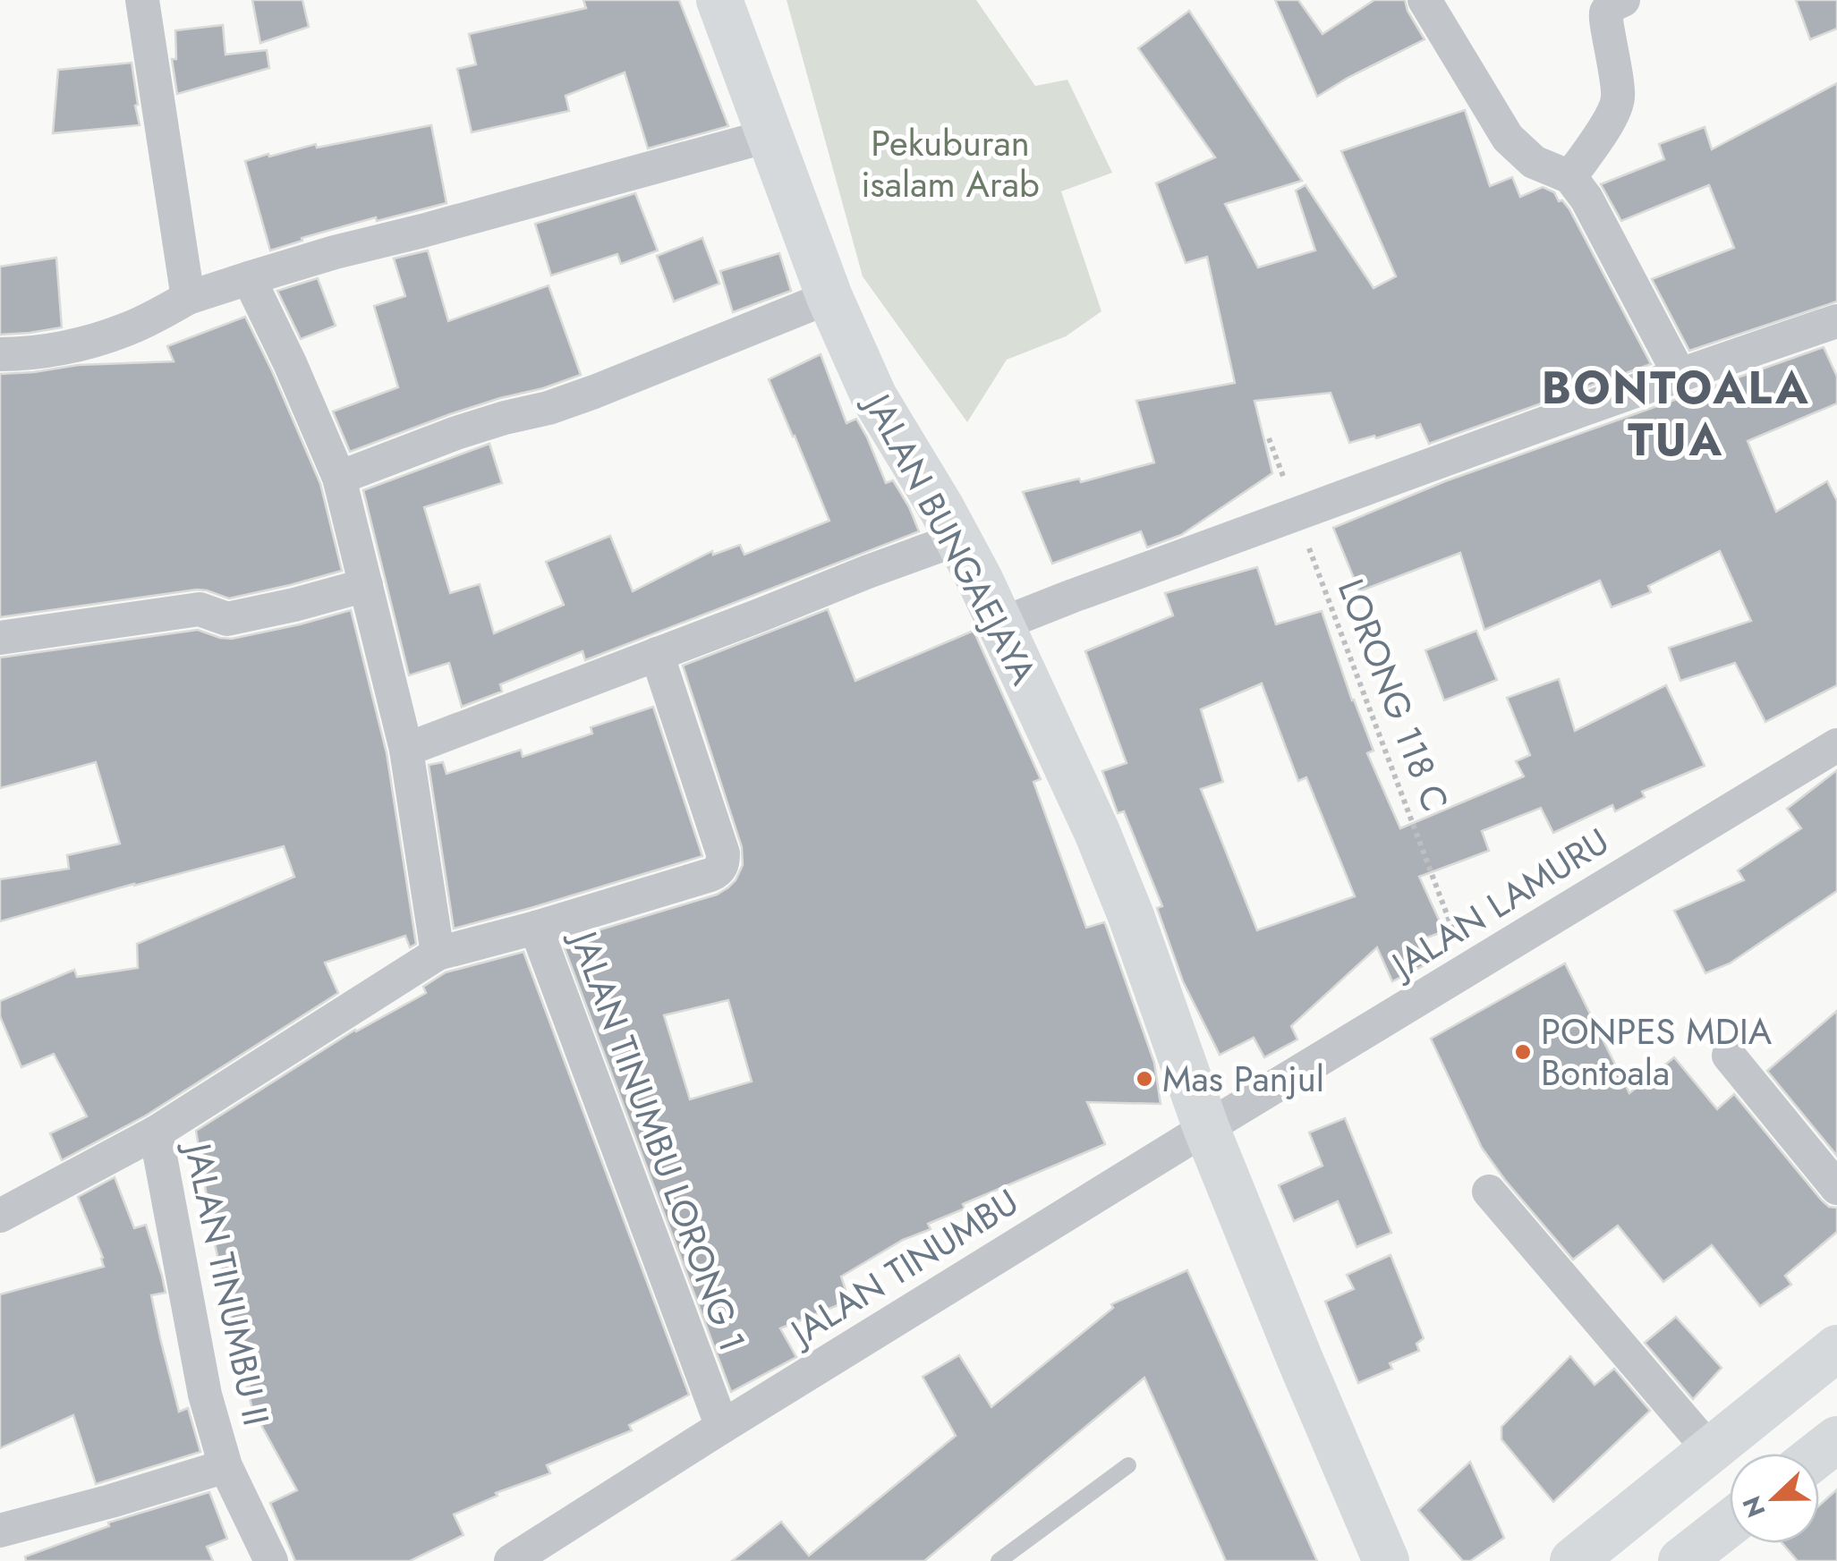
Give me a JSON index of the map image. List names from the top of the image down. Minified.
{"streets":{"street":["JALAN BUNGAEJAYA","JALAN LAMURU","JALAN TINUMBU LORONG 1","JALAN TINUMBU","JALAN TINUMBU II"],"path":["LORONG 118 C"]},"crossings":[["JALAN BUNGAEJAYA","JALAN LAMURU"],["JALAN BUNGAEJAYA","JALAN TINUMBU"],["LORONG 118 C","JALAN LAMURU"],["JALAN LAMURU","JALAN TINUMBU"],["JALAN TINUMBU LORONG 1","JALAN TINUMBU"],["JALAN TINUMBU LORONG 1","JALAN TINUMBU II"]],"districts":["BONTOALA TUA"],"parks":["Pekuburan isalam Arab"],"places":["PONPES MDIA Bontoala","Mas Panjul"],"north":"left"}
